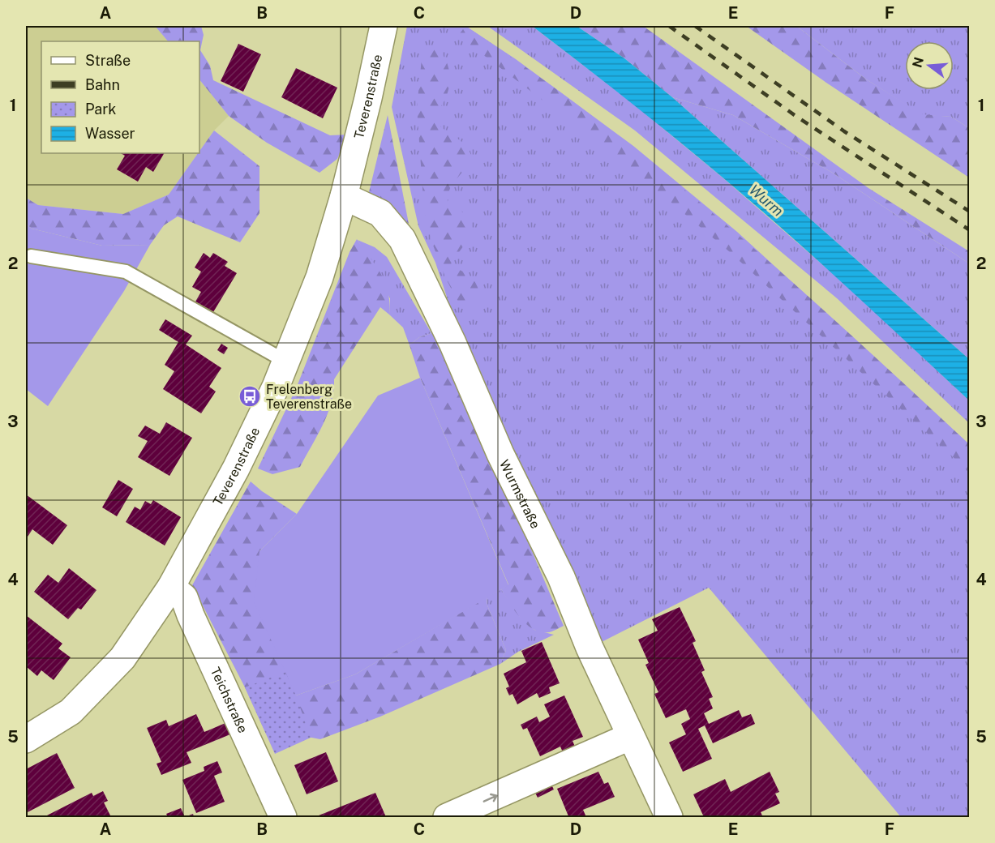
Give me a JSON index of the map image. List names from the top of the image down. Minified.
{"streets":{"street":["Teverenstraße","Wurmstraße","Teichstraße"]},"crossings":[["Teverenstraße","Wurmstraße"],["Teverenstraße","Teichstraße"]],"water":["Wurm"],"places":{"bus stop":["Frelenberg Teverenstraße"]},"legend":["Straße","Bahn","Park","Wasser"],"north":"left","grid":{"columns":["A","B","C","D","E","F"],"rows":["1","2","3","4","5"]}}
